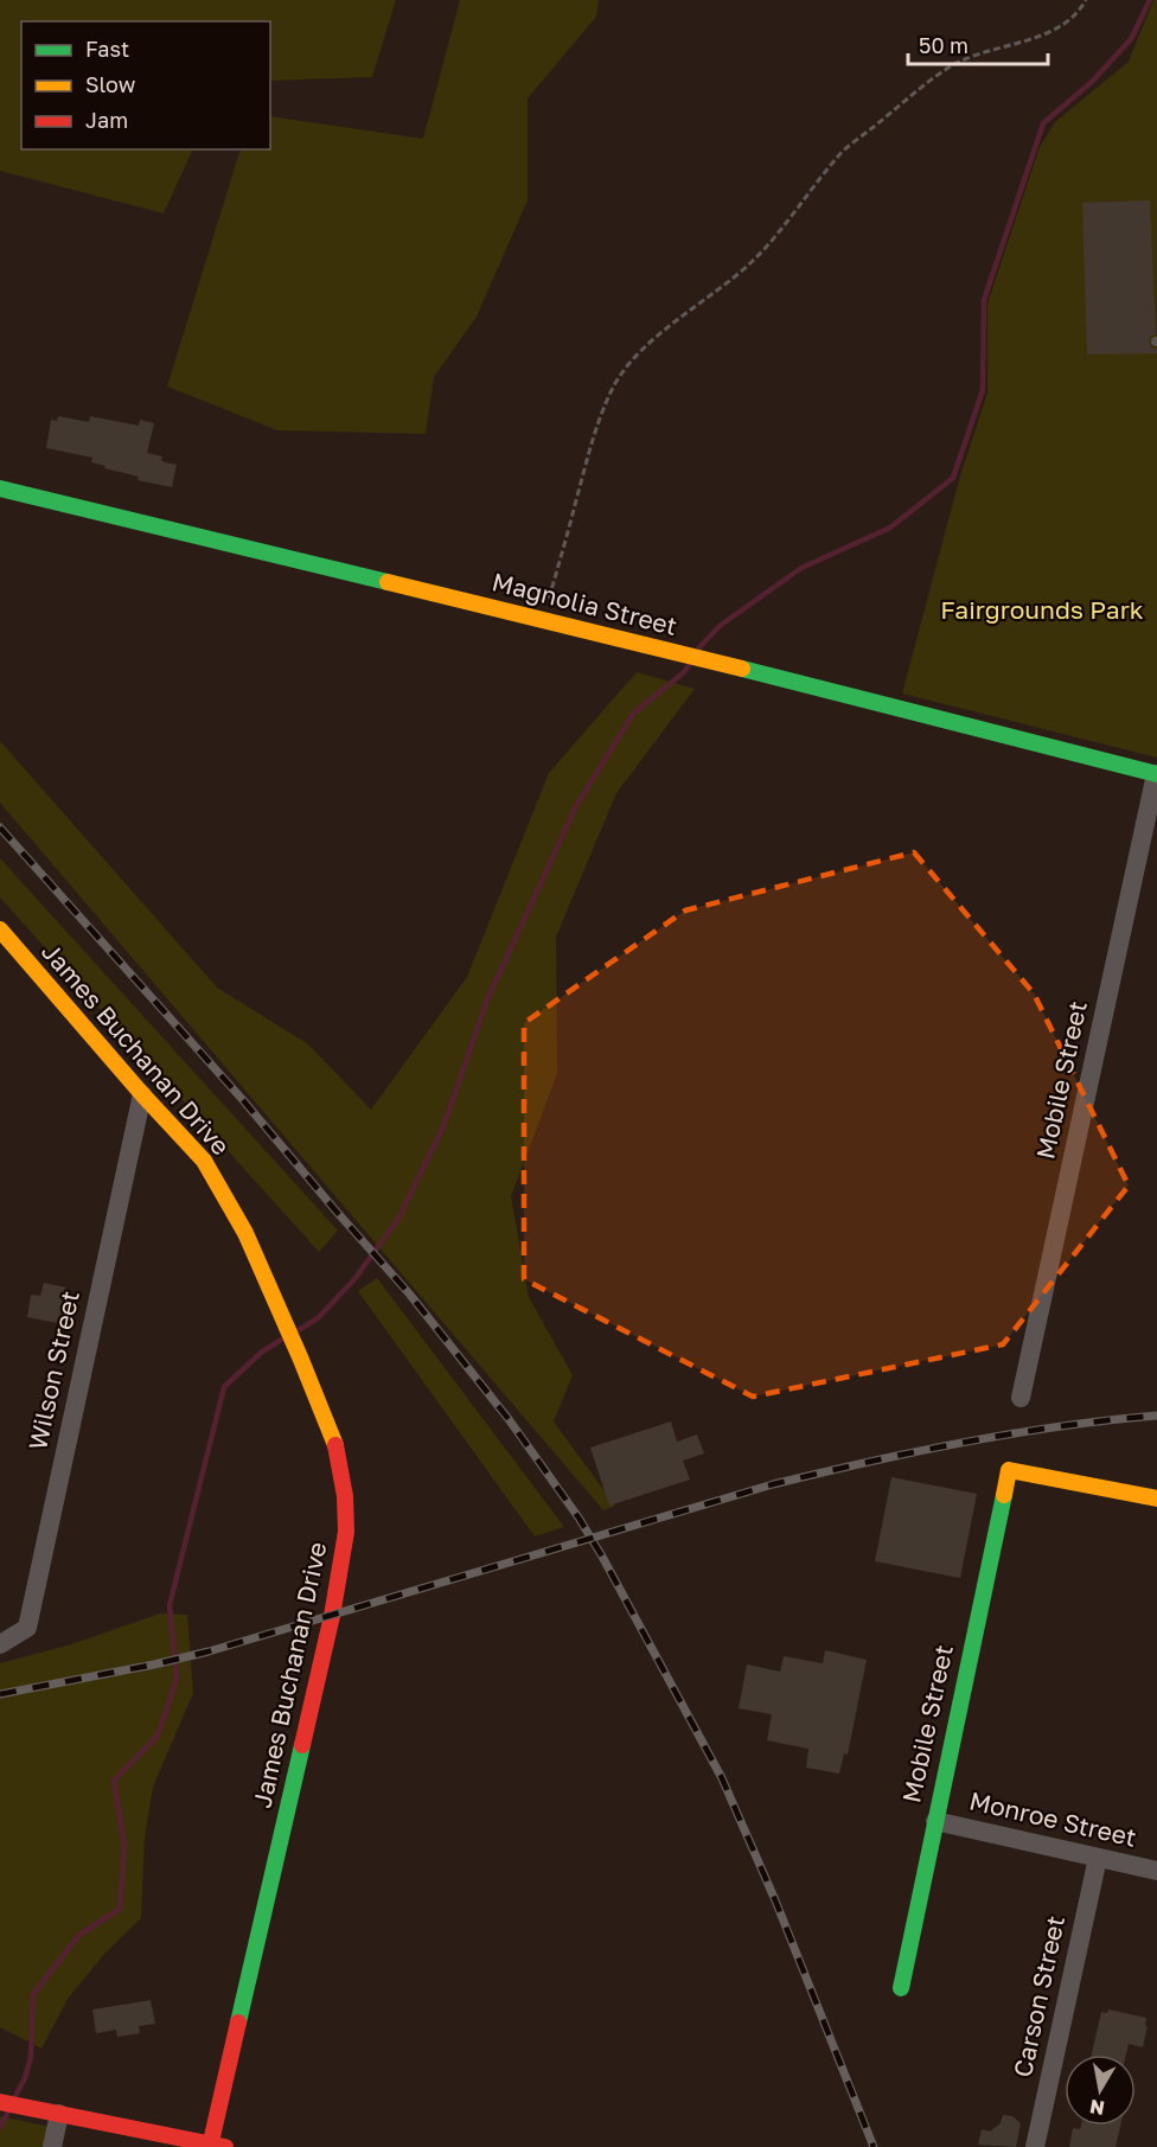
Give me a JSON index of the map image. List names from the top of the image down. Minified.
{"streets":{"street":["Magnolia Street","James Buchanan Drive","Mobile Street","Wilson Street","Monroe Street","Carson Street"]},"crossings":[["Magnolia Street","Mobile Street"],["James Buchanan Drive","Wilson Street"],["Mobile Street","Monroe Street"],["Monroe Street","Carson Street"]],"parks":["Fairgrounds Park"],"legend":["Fast","Slow","Jam"],"scale_bar":"50 m","north":"bottom"}
